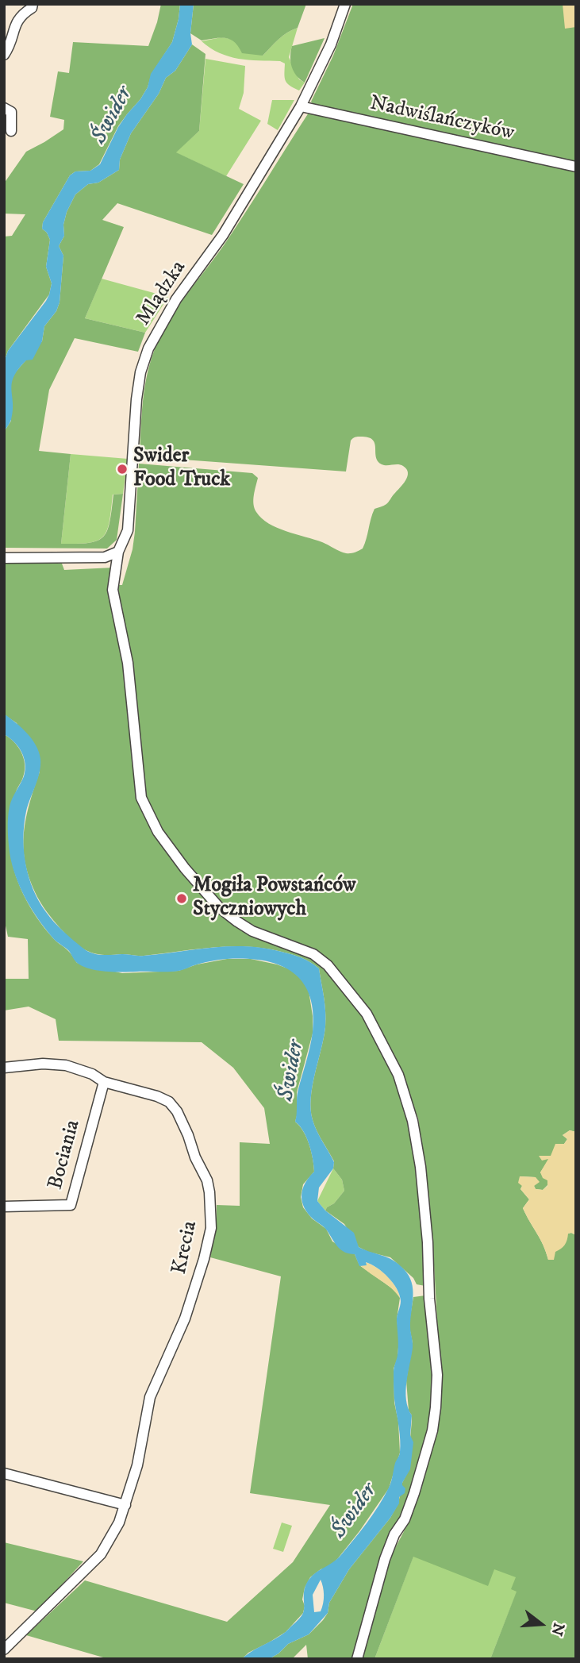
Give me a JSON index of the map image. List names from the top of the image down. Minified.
{"streets":{"street":["Nadwiślańczyków","Mlądzka","Bociania","Krecia"]},"crossings":[["Nadwiślańczyków","Mlądzka"],["Bociania","Krecia"]],"water":["Świder"],"places":["Swider Food Truck","Mogiła Powstańców Styczniowych"],"north":"right"}
